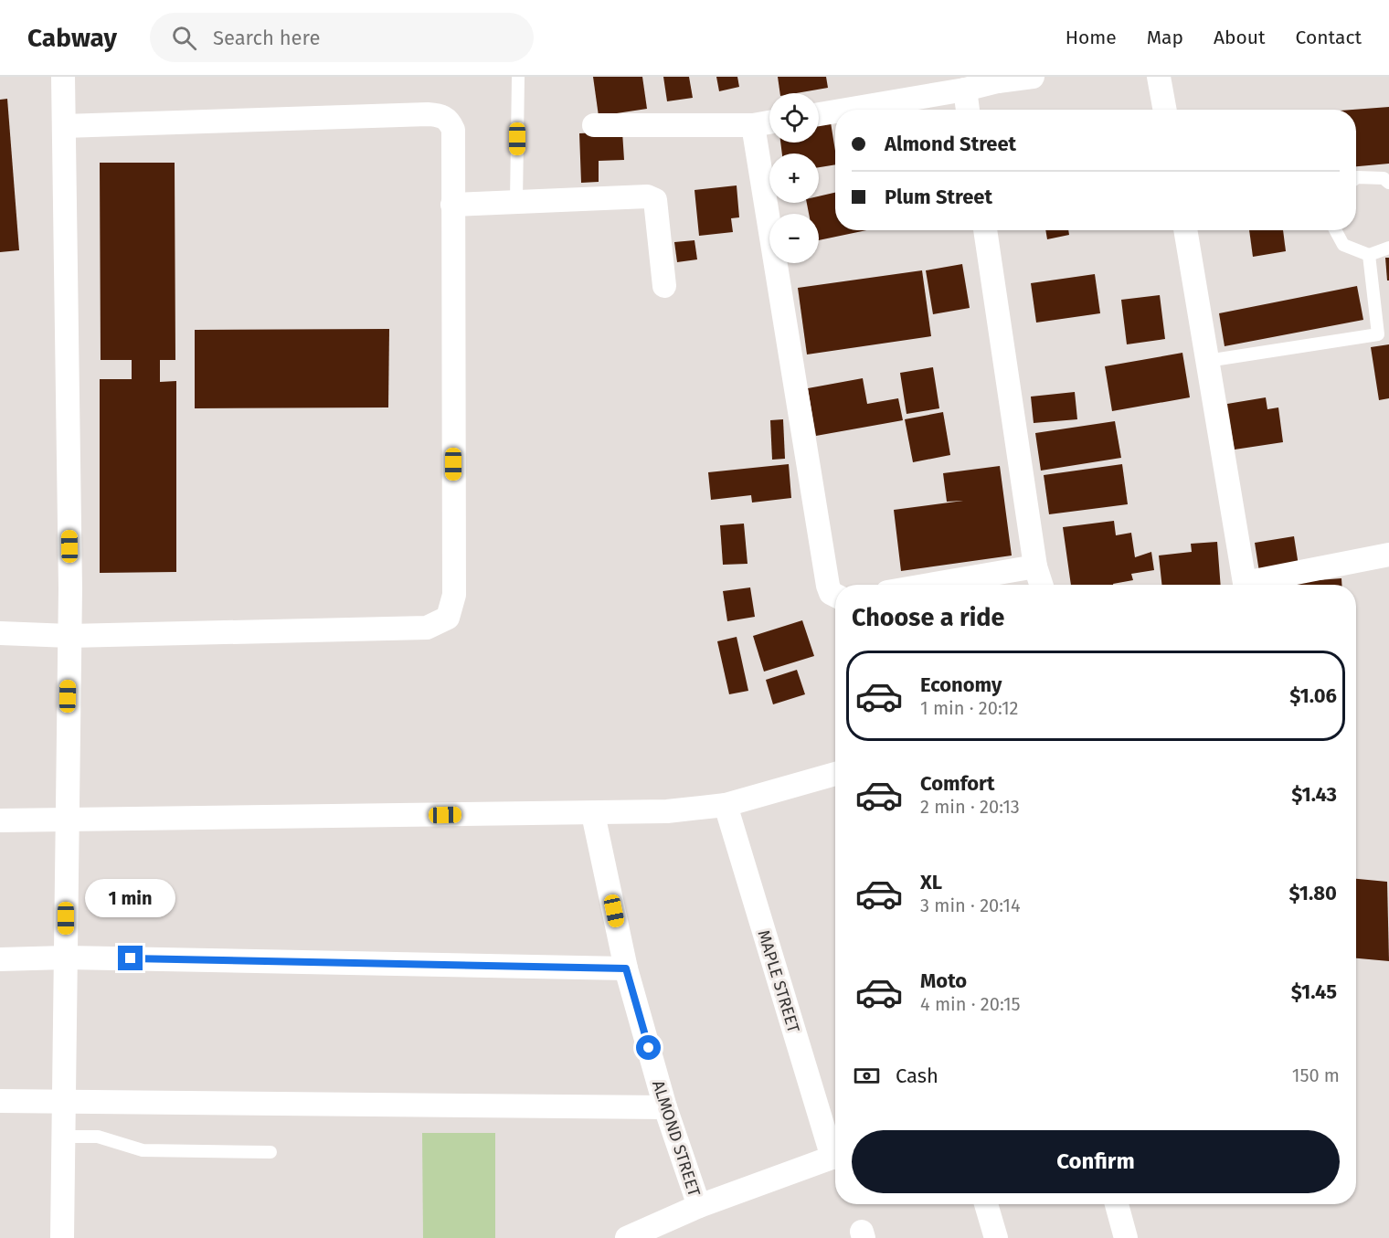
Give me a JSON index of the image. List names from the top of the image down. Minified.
{"streets":{"street":["MAPLE STREET","ALMOND STREET"]},"page":{"header":"Cabway","search":"Search here","nav":["Home","Map","About","Contact"],"map_buttons":["+","−"],"banner":["Almond Street","Plum Street"],"heading":"Choose a ride","list":[{"name":"Economy","note":"1 min · 20:12","value":"$1.06"},{"name":"Comfort","note":"2 min · 20:13","value":"$1.43"},{"name":"XL","note":"3 min · 20:14","value":"$1.80"},{"name":"Moto","note":"4 min · 20:15","value":"$1.45"}],"bubble":"1 min","pay":["Cash","150 m"],"buttons":"Confirm"}}
